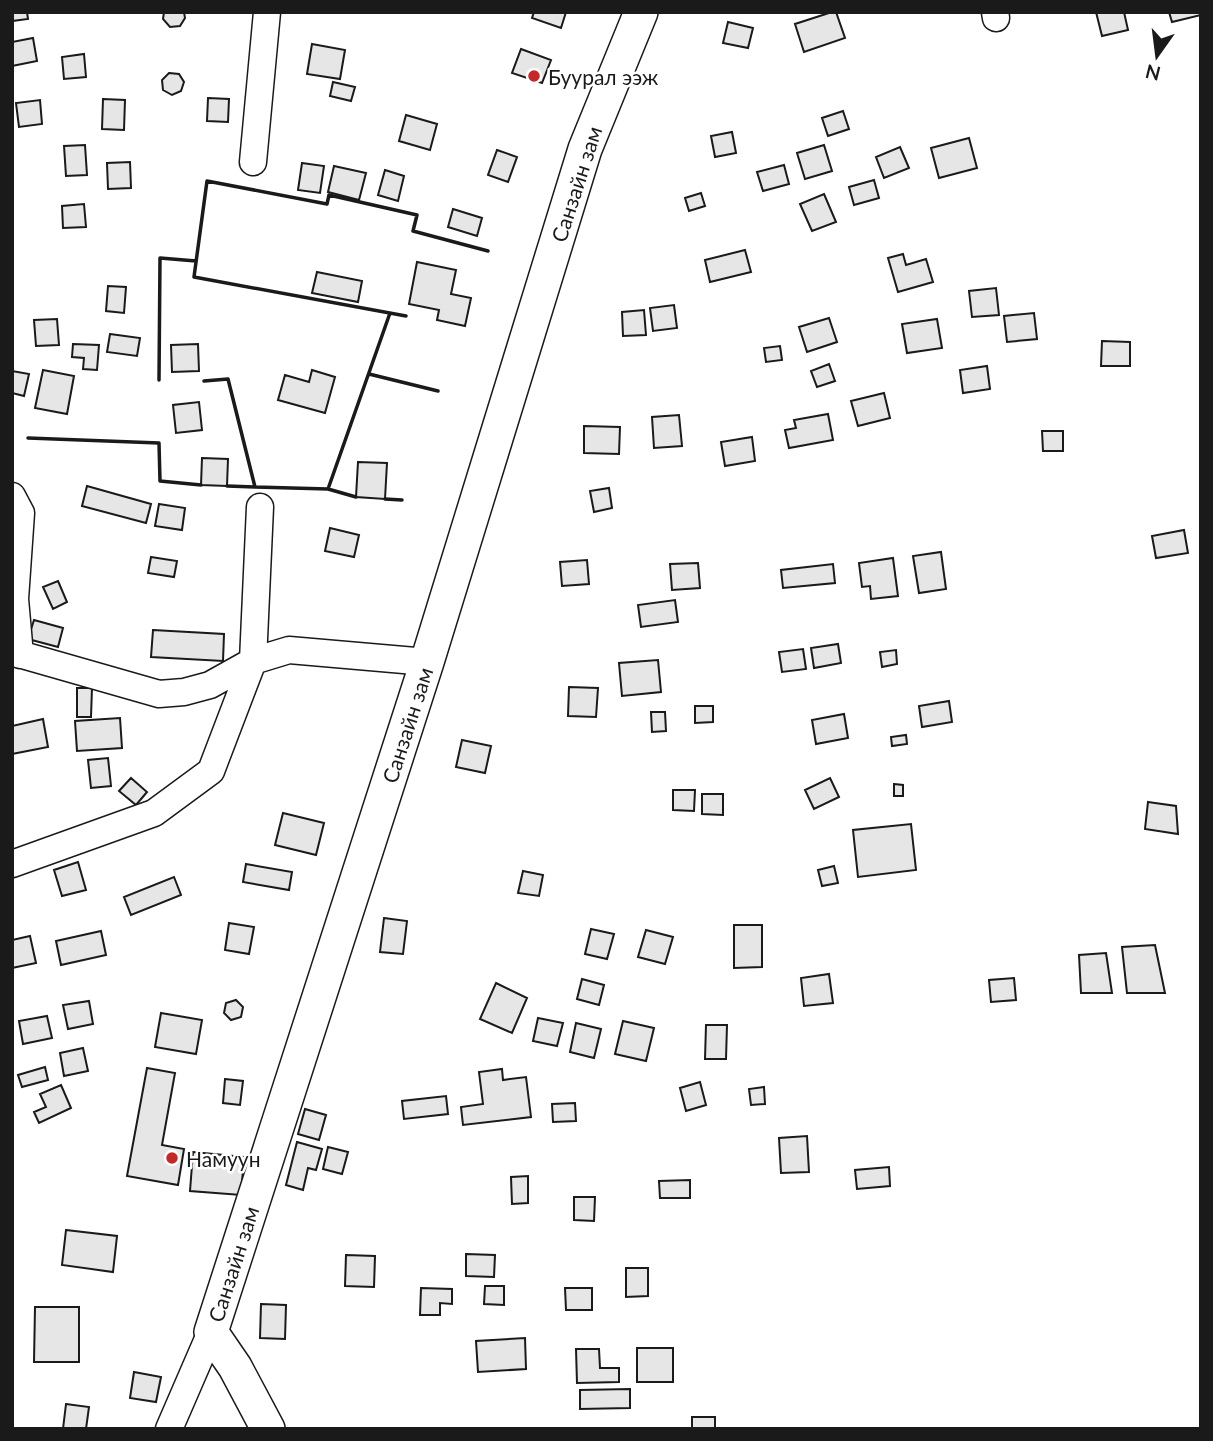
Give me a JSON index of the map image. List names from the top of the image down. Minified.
{"streets":{"main road":["Санзайн зам"]},"places":["Буурал ээж","Намуун"],"north":"bottom"}
